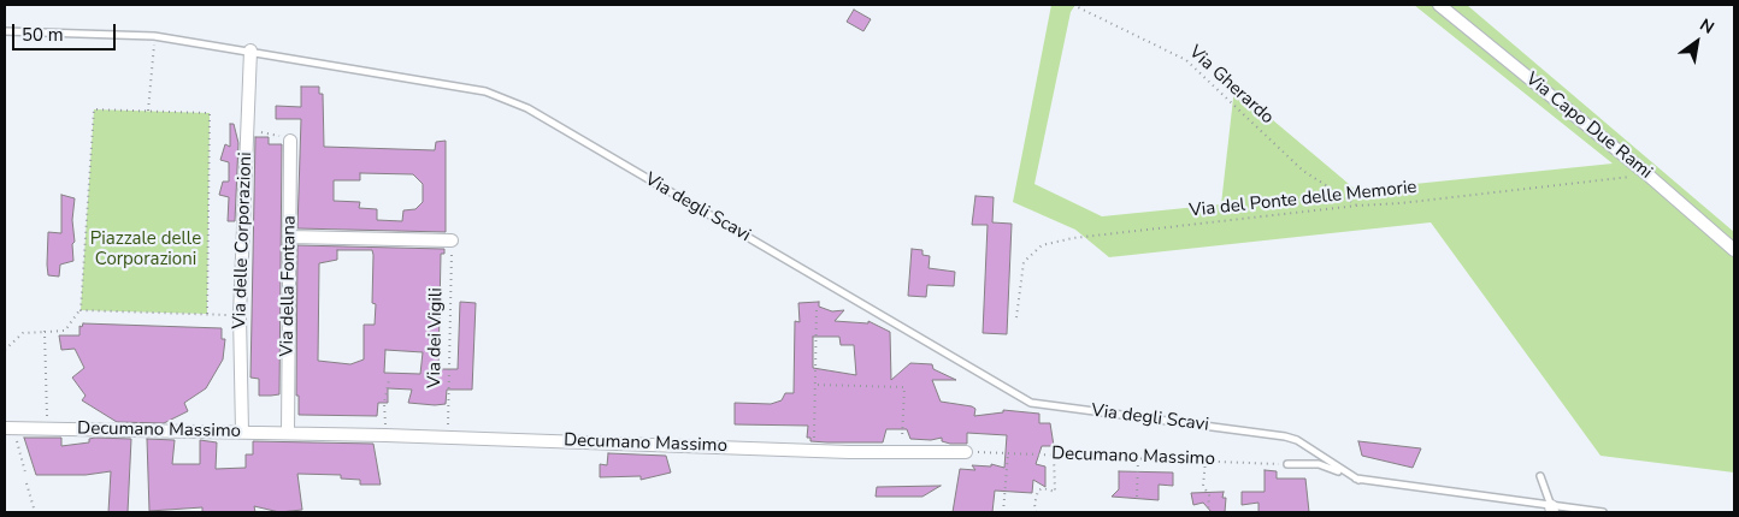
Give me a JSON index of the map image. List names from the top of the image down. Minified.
{"streets":{"street":["Via Capo Due Rami","Via delle Corporazioni","Via della Fontana","Decumano Massimo"],"lane":["Via degli Scavi"],"path":["Via Gherardo","Via del Ponte delle Memorie","Via dei Vigili"]},"crossings":[["Via Gherardo","Via del Ponte delle Memorie"],["Via Capo Due Rami","Via del Ponte delle Memorie"],["Via degli Scavi","Via delle Corporazioni"],["Via degli Scavi","Decumano Massimo"],["Via delle Corporazioni","Decumano Massimo"],["Via della Fontana","Decumano Massimo"],["Via dei Vigili","Decumano Massimo"]],"parks":["Piazzale delle Corporazioni"],"scale_bar":"50 m","north":"top right"}
